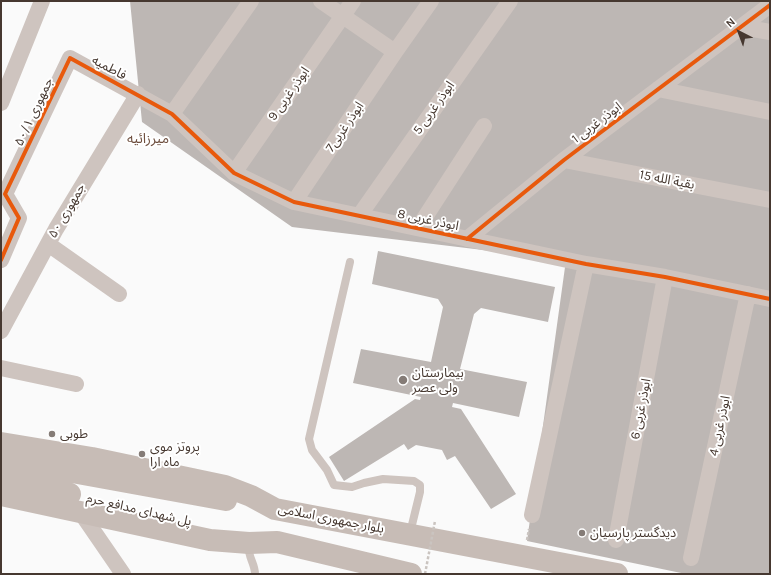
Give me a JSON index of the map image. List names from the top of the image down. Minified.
{"streets":{"main road":["پل شهدای مدافع حرم","بلوار جمهوری اسلامی"],"street":["فاطمیه","ابوذر غربی 9","ابوذر غربی 5","جمهوری ۵۰/۱","ابوذر غربی 1","ابوذر غربی7","بقیة الله 15","جمهوری ۵۰","ابوذر غربی 8","ابوذر غربی 6","ابوذر غربی 4"]},"crossings":[["فاطمیه","جمهوری ۵۰/۱"],["فاطمیه","جمهوری ۵۰"],["فاطمیه","ابوذر غربی 8"],["ابوذر غربی 9","ابوذر غربی 8"],["ابوذر غربی 5","ابوذر غربی 8"],["ابوذر غربی 1","بقیة الله 15"],["ابوذر غربی 1","ابوذر غربی 8"],["ابوذر غربی7","ابوذر غربی 8"],["جمهوری ۵۰","ابوذر غربی 8"],["ابوذر غربی 8","ابوذر غربی 6"],["ابوذر غربی 8","ابوذر غربی 4"],["پل شهدای مدافع حرم","بلوار جمهوری اسلامی"]],"districts":["میرزائیه"],"places":["بیمارستان ولی عصر","طوبی","پروتز موی ماه ارا","دیدگستر پارسیان"],"north":"top left"}
